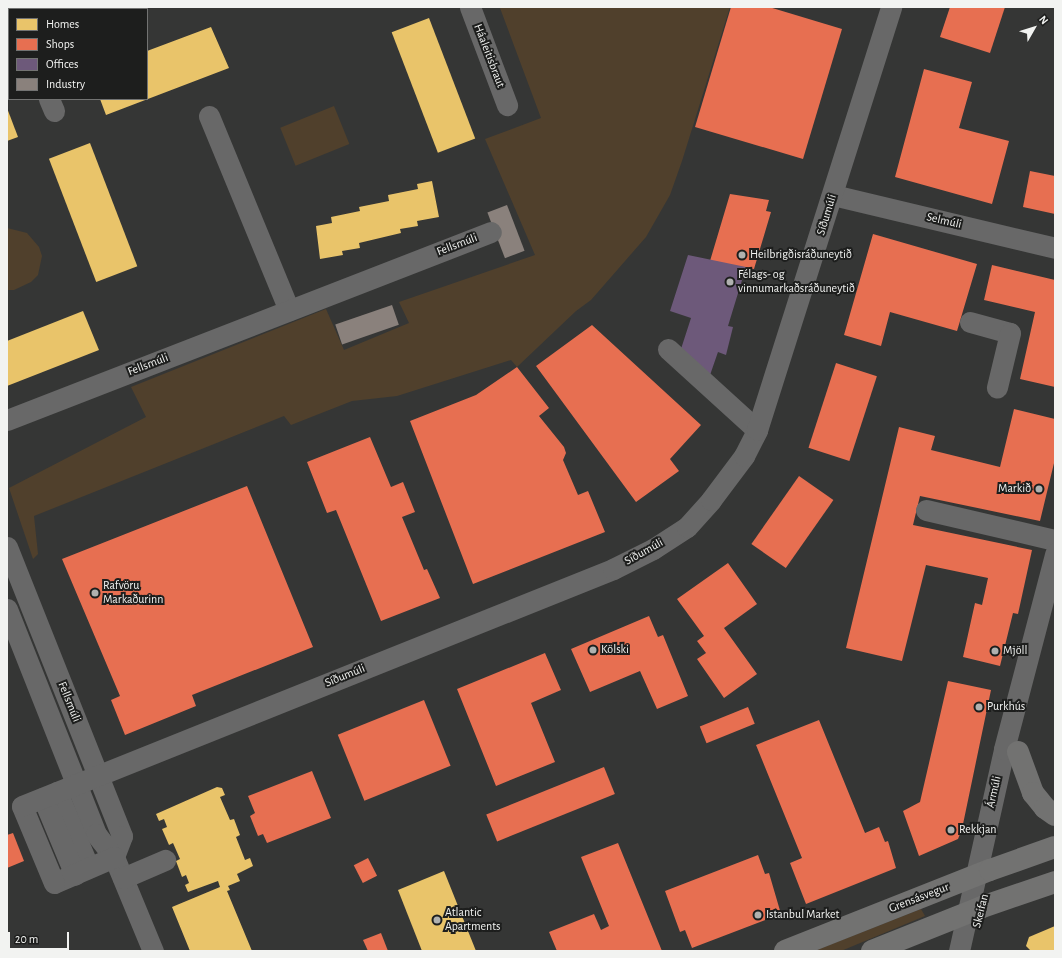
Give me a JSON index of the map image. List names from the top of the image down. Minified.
{"streets":{"main road":["Grensásvegur"],"street":["Háaleitisbraut","Síðumúli","Selmúli","Fellsmúli","Ármúli","Skeifan"]},"crossings":[["Síðumúli","Selmúli"],["Síðumúli","Fellsmúli"],["Ármúli","Grensásvegur"],["Ármúli","Skeifan"],["Grensásvegur","Skeifan"]],"places":["Heilbrigðisráðuneytið","Félags- og vinnumarkaðsráðuneytið","Markið","Rafvöru Markaðurinn","Kölski","Mjöll","Purkhús","Rekkjan","Istanbul Market","Atlantic Apartments"],"legend":["Homes","Shops","Offices","Industry"],"scale_bar":"20 m","north":"top right"}
